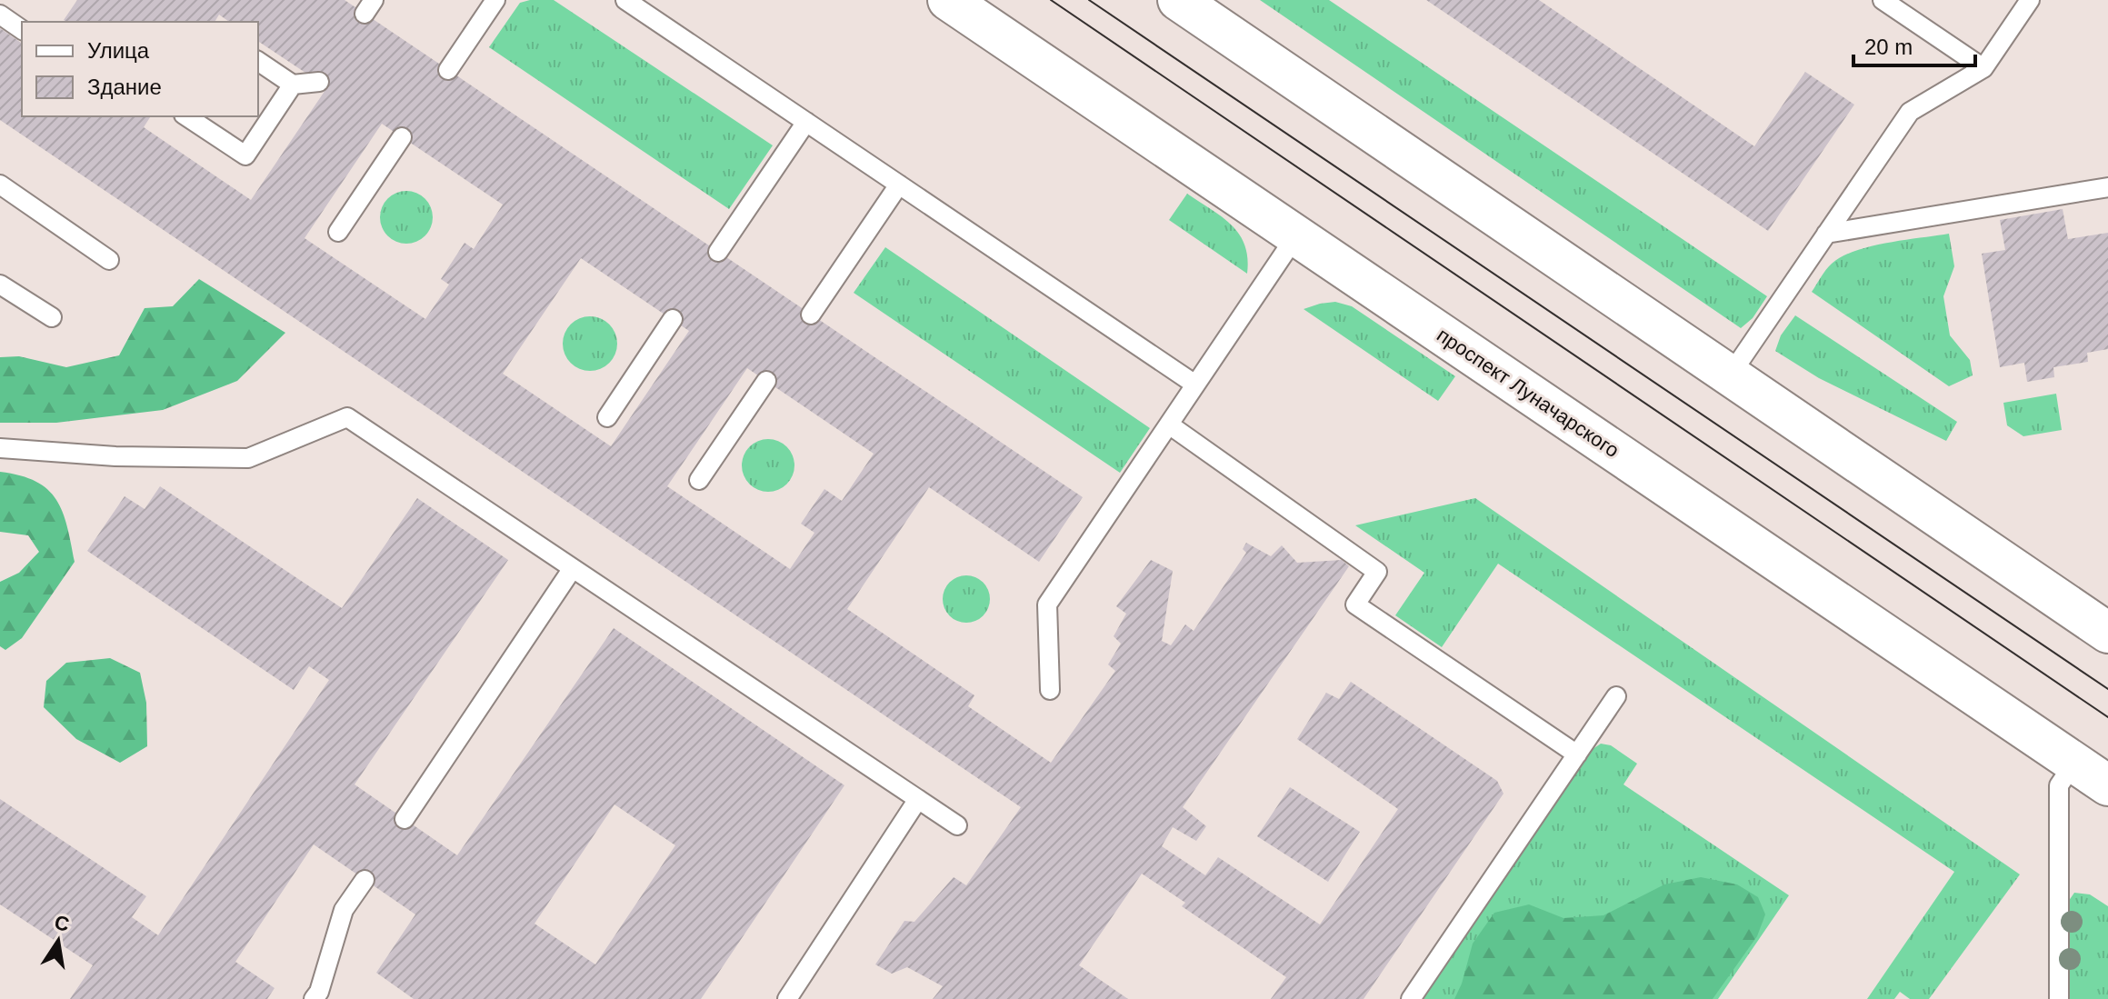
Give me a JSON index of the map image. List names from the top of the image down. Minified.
{"streets":{"main road":["проспект Луначарского"]},"legend":["Улица","Здание"],"scale_bar":"20 m","north":"top"}
